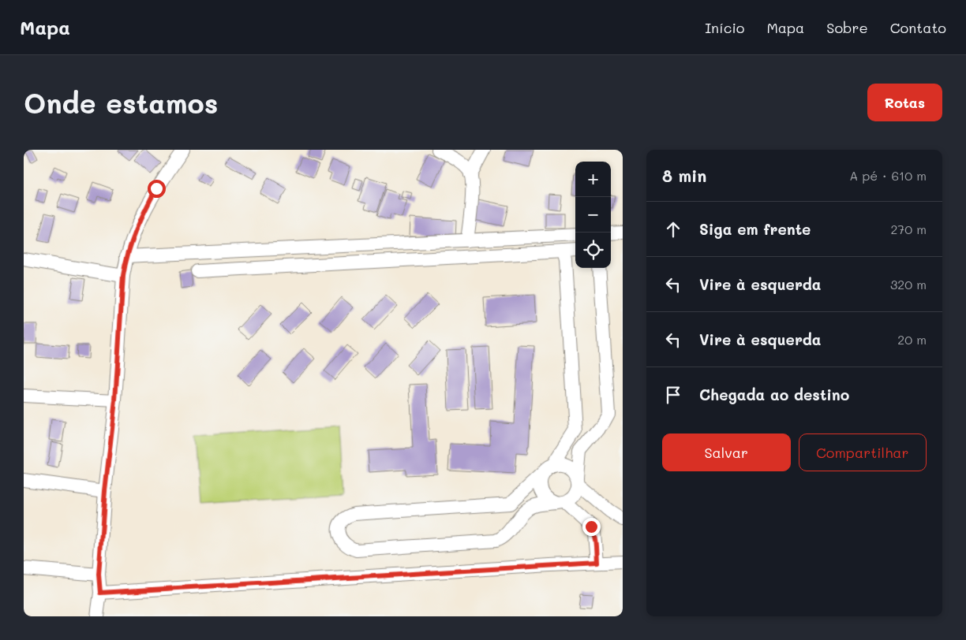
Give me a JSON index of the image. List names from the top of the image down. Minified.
{"page":{"header":"Mapa","nav":["Início","Mapa","Sobre","Contato"],"buttons":["Rotas",["Salvar","Compartilhar"]],"title":"Onde estamos","heading":["8 min","A pé · 610 m"],"map_buttons":["+","−"],"list":[["Siga em frente","270 m"],["Vire à esquerda","320 m"],["Vire à esquerda","20 m"],"Chegada ao destino"]}}
